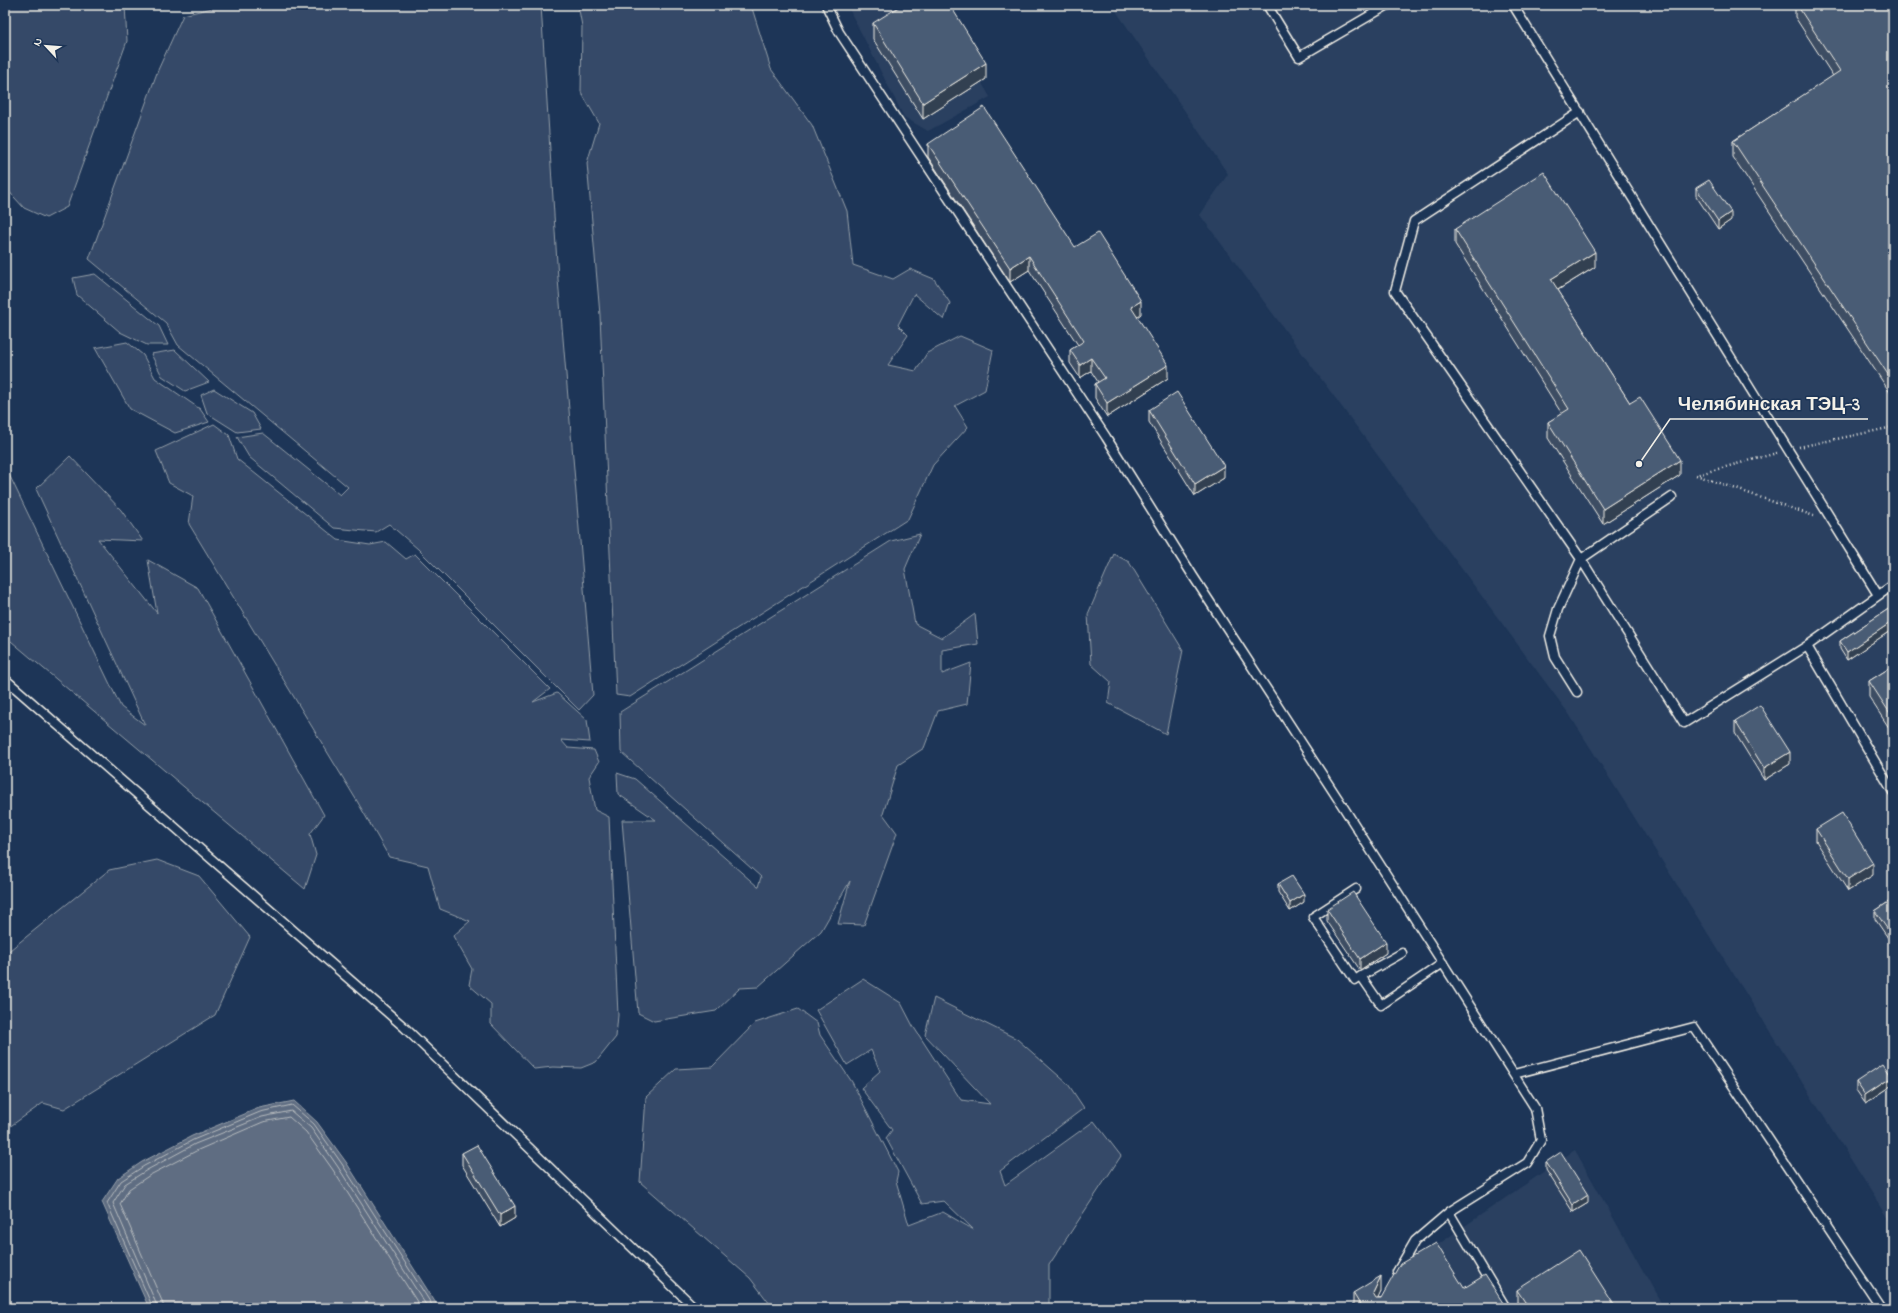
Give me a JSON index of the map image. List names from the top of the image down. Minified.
{"places":["Челябинская ТЭЦ-3"],"north":"top left"}
